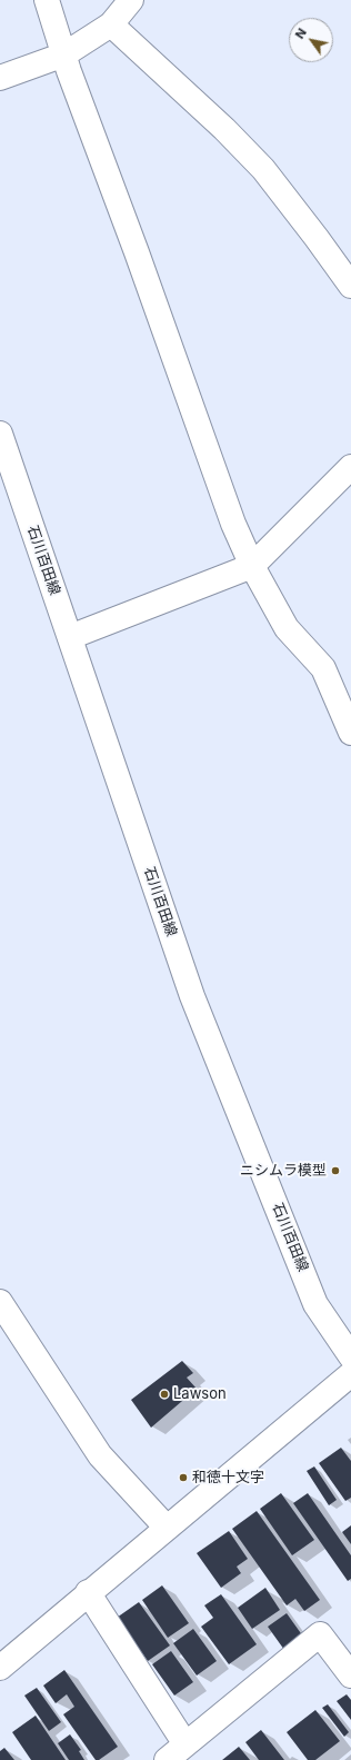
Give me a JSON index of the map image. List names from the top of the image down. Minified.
{"streets":{"street":["石川百田線"]},"places":["ニシムラ模型","Lawson","和徳十文字"],"north":"top left"}
